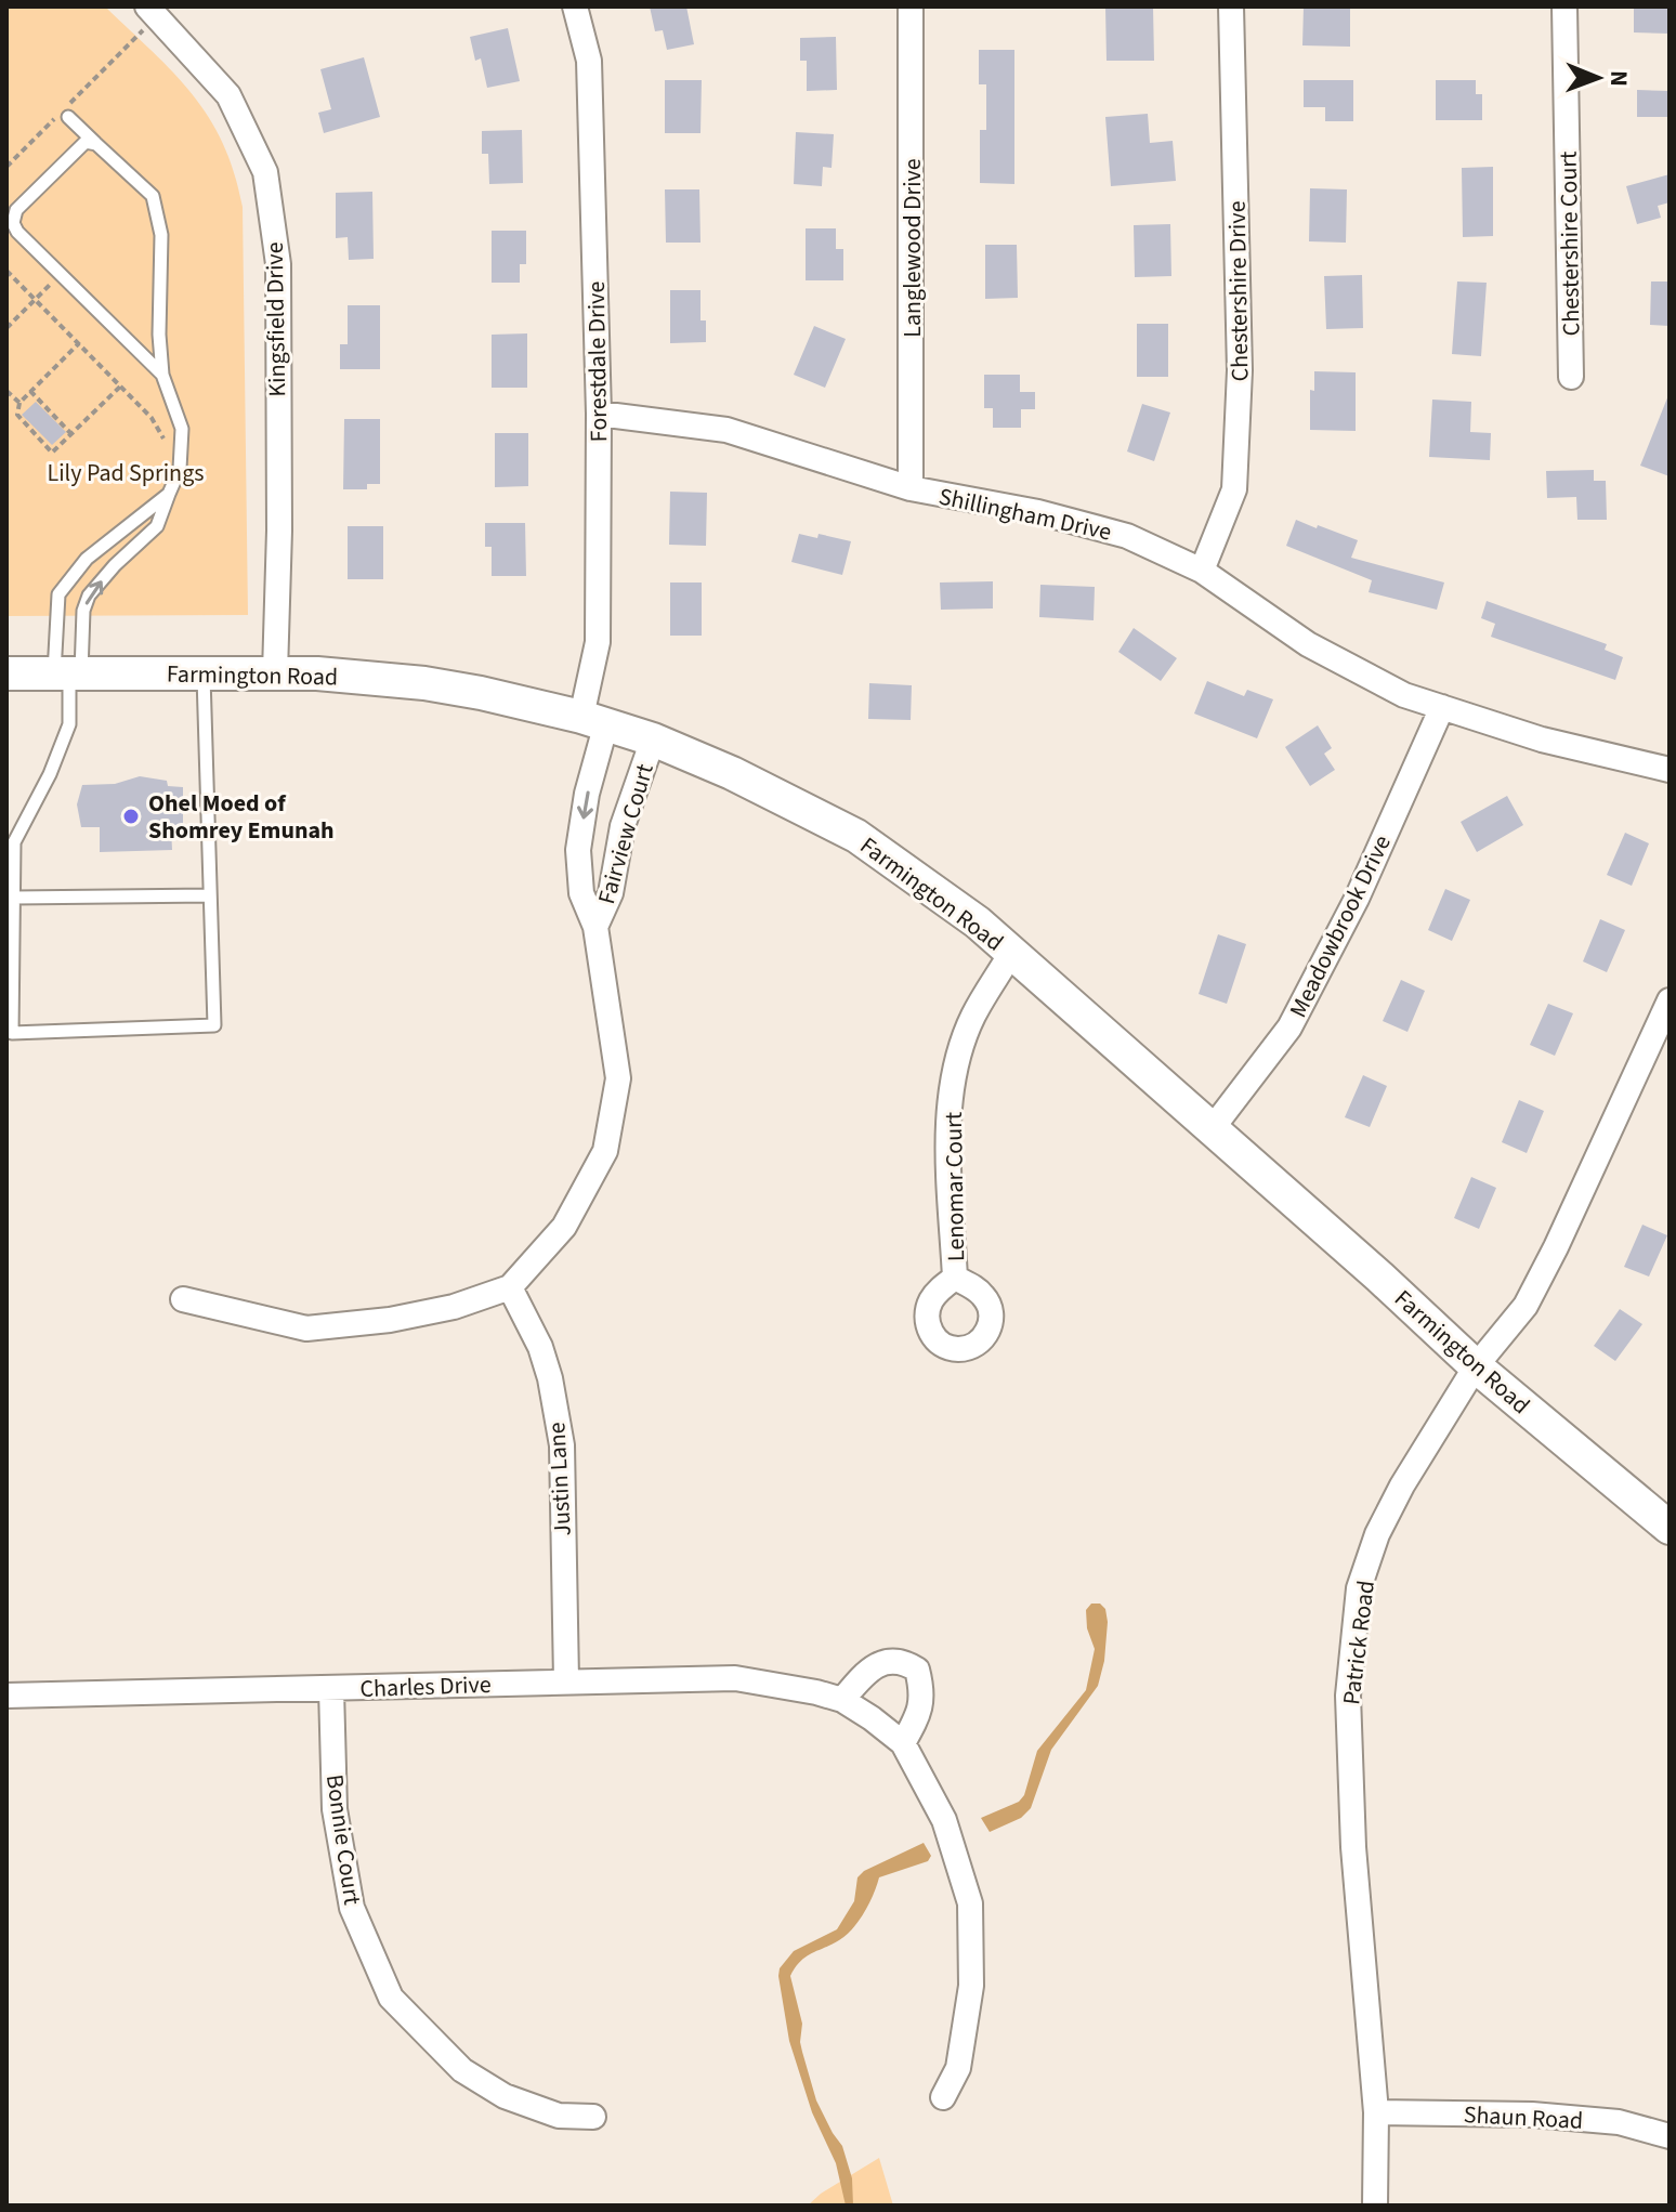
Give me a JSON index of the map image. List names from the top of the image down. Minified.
{"streets":{"street":["Chestershire Court","Langlewood Drive","Chestershire Drive","Kingsfield Drive","Forestdale Drive","Shillingham Drive","Farmington Road","Fairview Court","Meadowbrook Drive","Lenomar Court","Justin Lane","Patrick Road","Charles Drive","Bonnie Court","Shaun Road"]},"crossings":[["Langlewood Drive","Shillingham Drive"],["Chestershire Drive","Shillingham Drive"],["Kingsfield Drive","Farmington Road"],["Forestdale Drive","Shillingham Drive"],["Forestdale Drive","Farmington Road"],["Forestdale Drive","Fairview Court"],["Shillingham Drive","Meadowbrook Drive"],["Farmington Road","Fairview Court"],["Farmington Road","Meadowbrook Drive"],["Farmington Road","Lenomar Court"],["Farmington Road","Patrick Road"],["Fairview Court","Justin Lane"],["Justin Lane","Charles Drive"],["Patrick Road","Shaun Road"],["Charles Drive","Bonnie Court"]],"parks":["Lily Pad Springs"],"places":["Ohel Moed of Shomrey Emunah"],"north":"right"}
